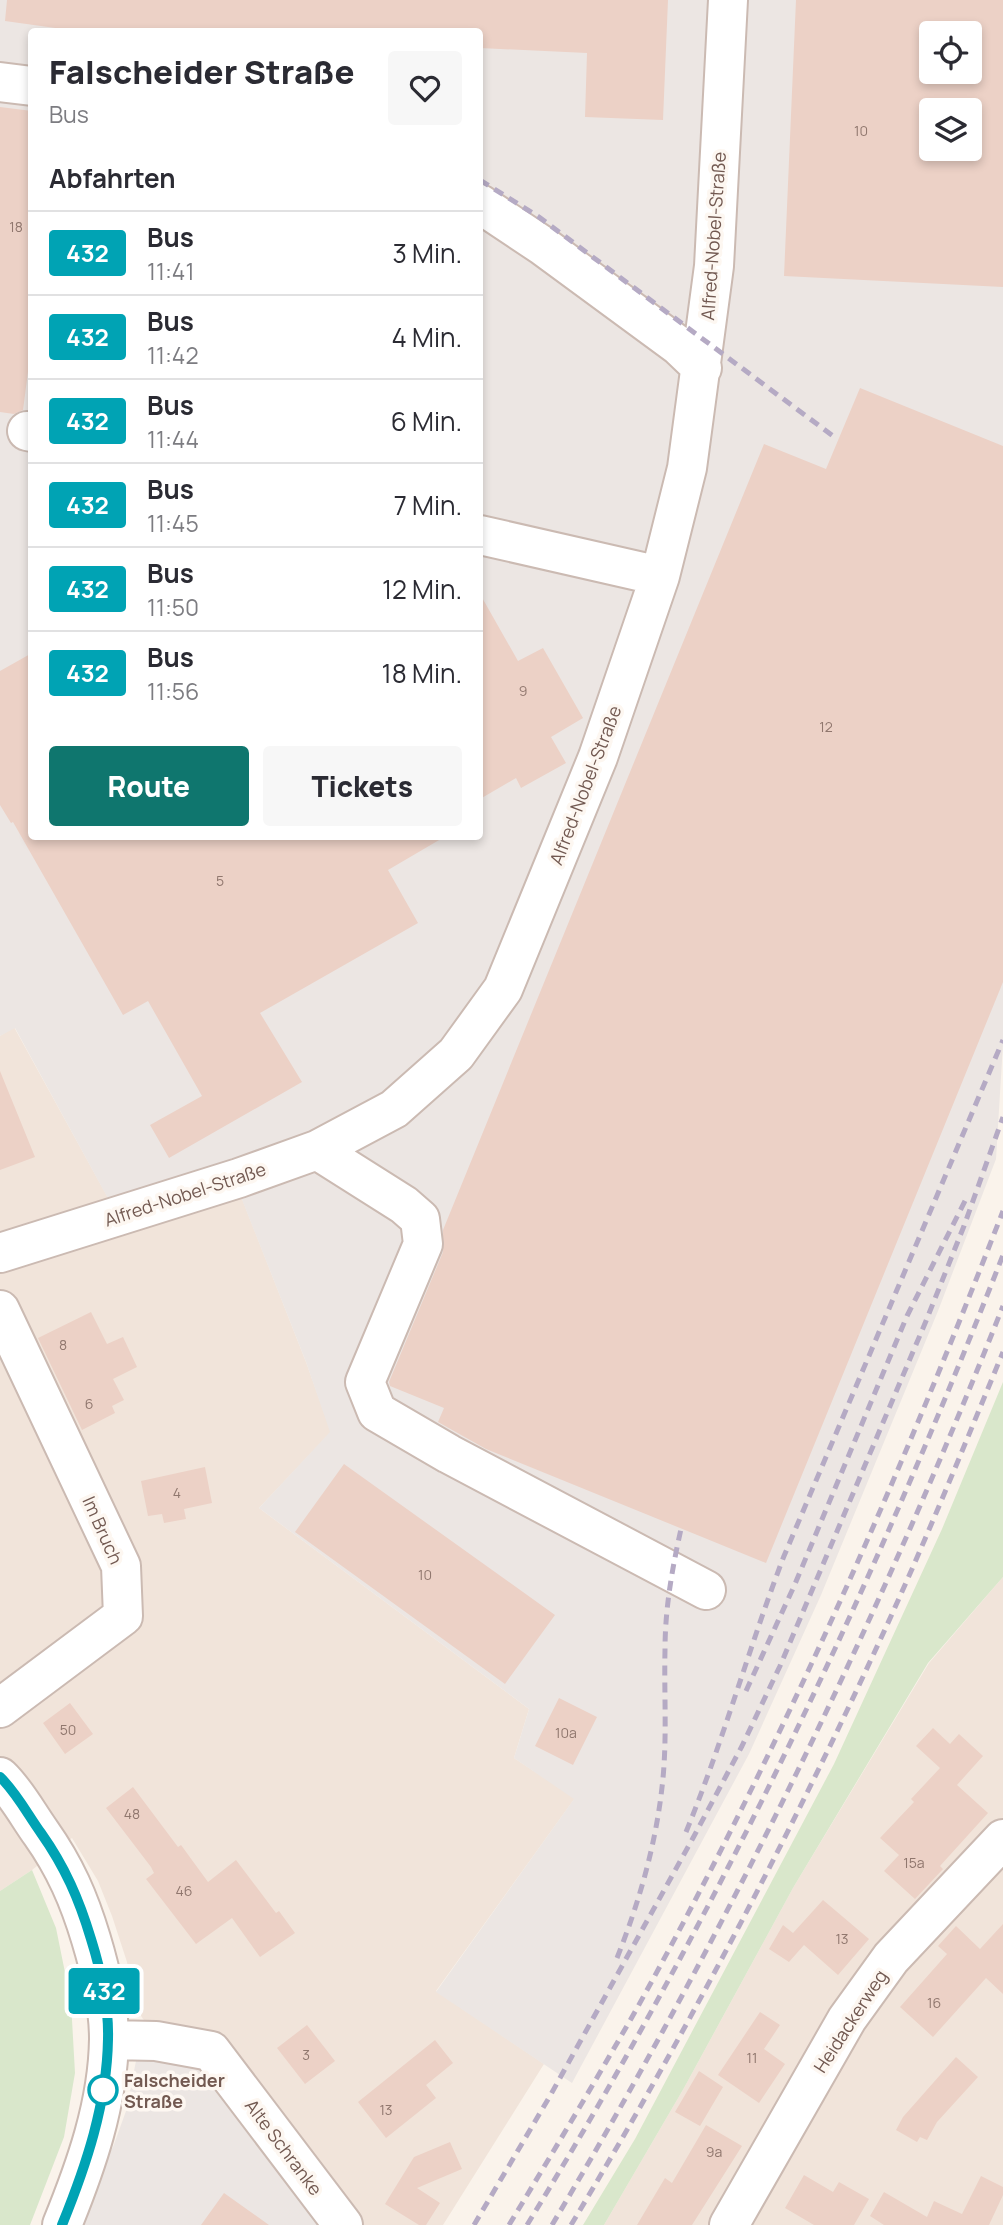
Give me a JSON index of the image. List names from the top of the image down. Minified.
{"streets":{"street":["Alfred-Nobel-Straße","Im Bruch","Heidackerweg","Alte Schranke"]},"places":["Falscheider Straße"],"lines":["bus line 432"],"house_numbers":["10","18","9","12","5","8","6","4","10","50","10a","48","15a","46","13","16","3","11","13","9a"],"page":{"on_map":"432","heading":[["Falscheider Straße","Bus"],"Abfahrten"],"list":[{"mark":"432","name":"Bus","note":"11:41","value":"3 Min."},{"mark":"432","name":"Bus","note":"11:42","value":"4 Min."},{"mark":"432","name":"Bus","note":"11:44","value":"6 Min."},{"mark":"432","name":"Bus","note":"11:45","value":"7 Min."},{"mark":"432","name":"Bus","note":"11:50","value":"12 Min."},{"mark":"432","name":"Bus","note":"11:56","value":"18 Min."}],"buttons":["Route","Tickets"]}}
